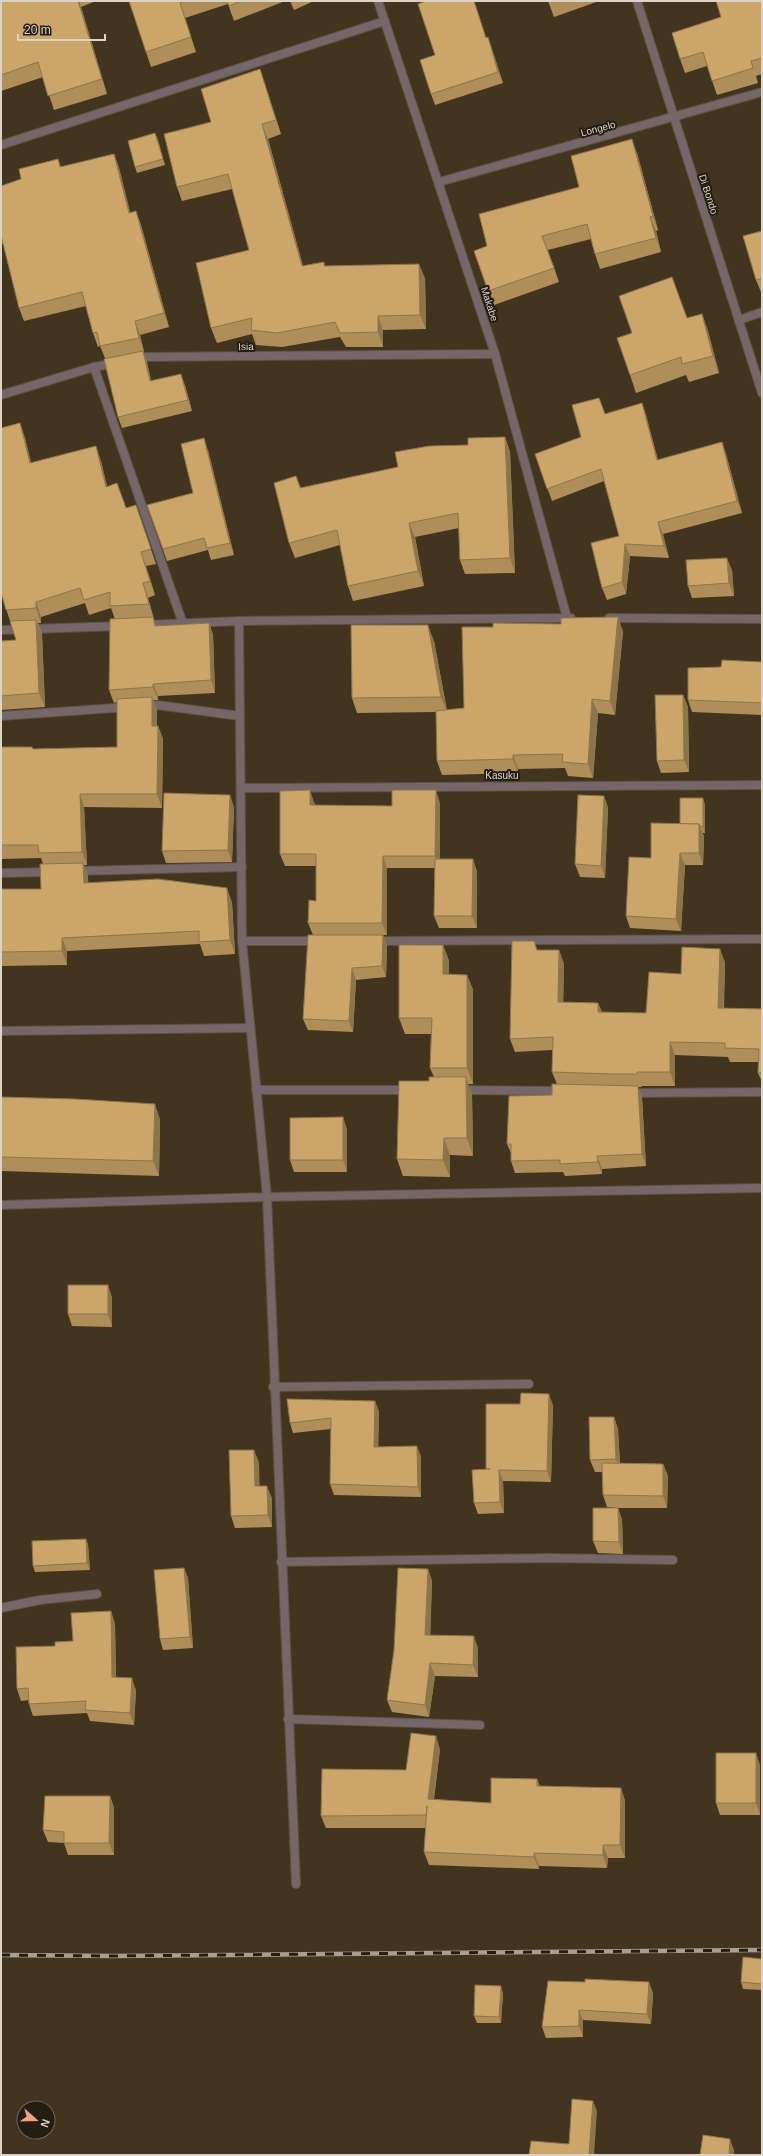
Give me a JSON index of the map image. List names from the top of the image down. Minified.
{"streets":{"street":["Longelo","Di Bondo","Makabe","Isia","Kasuku"]},"crossings":[["Longelo","Di Bondo"],["Longelo","Makabe"],["Makabe","Isia"]],"scale_bar":"20 m","north":"right"}
